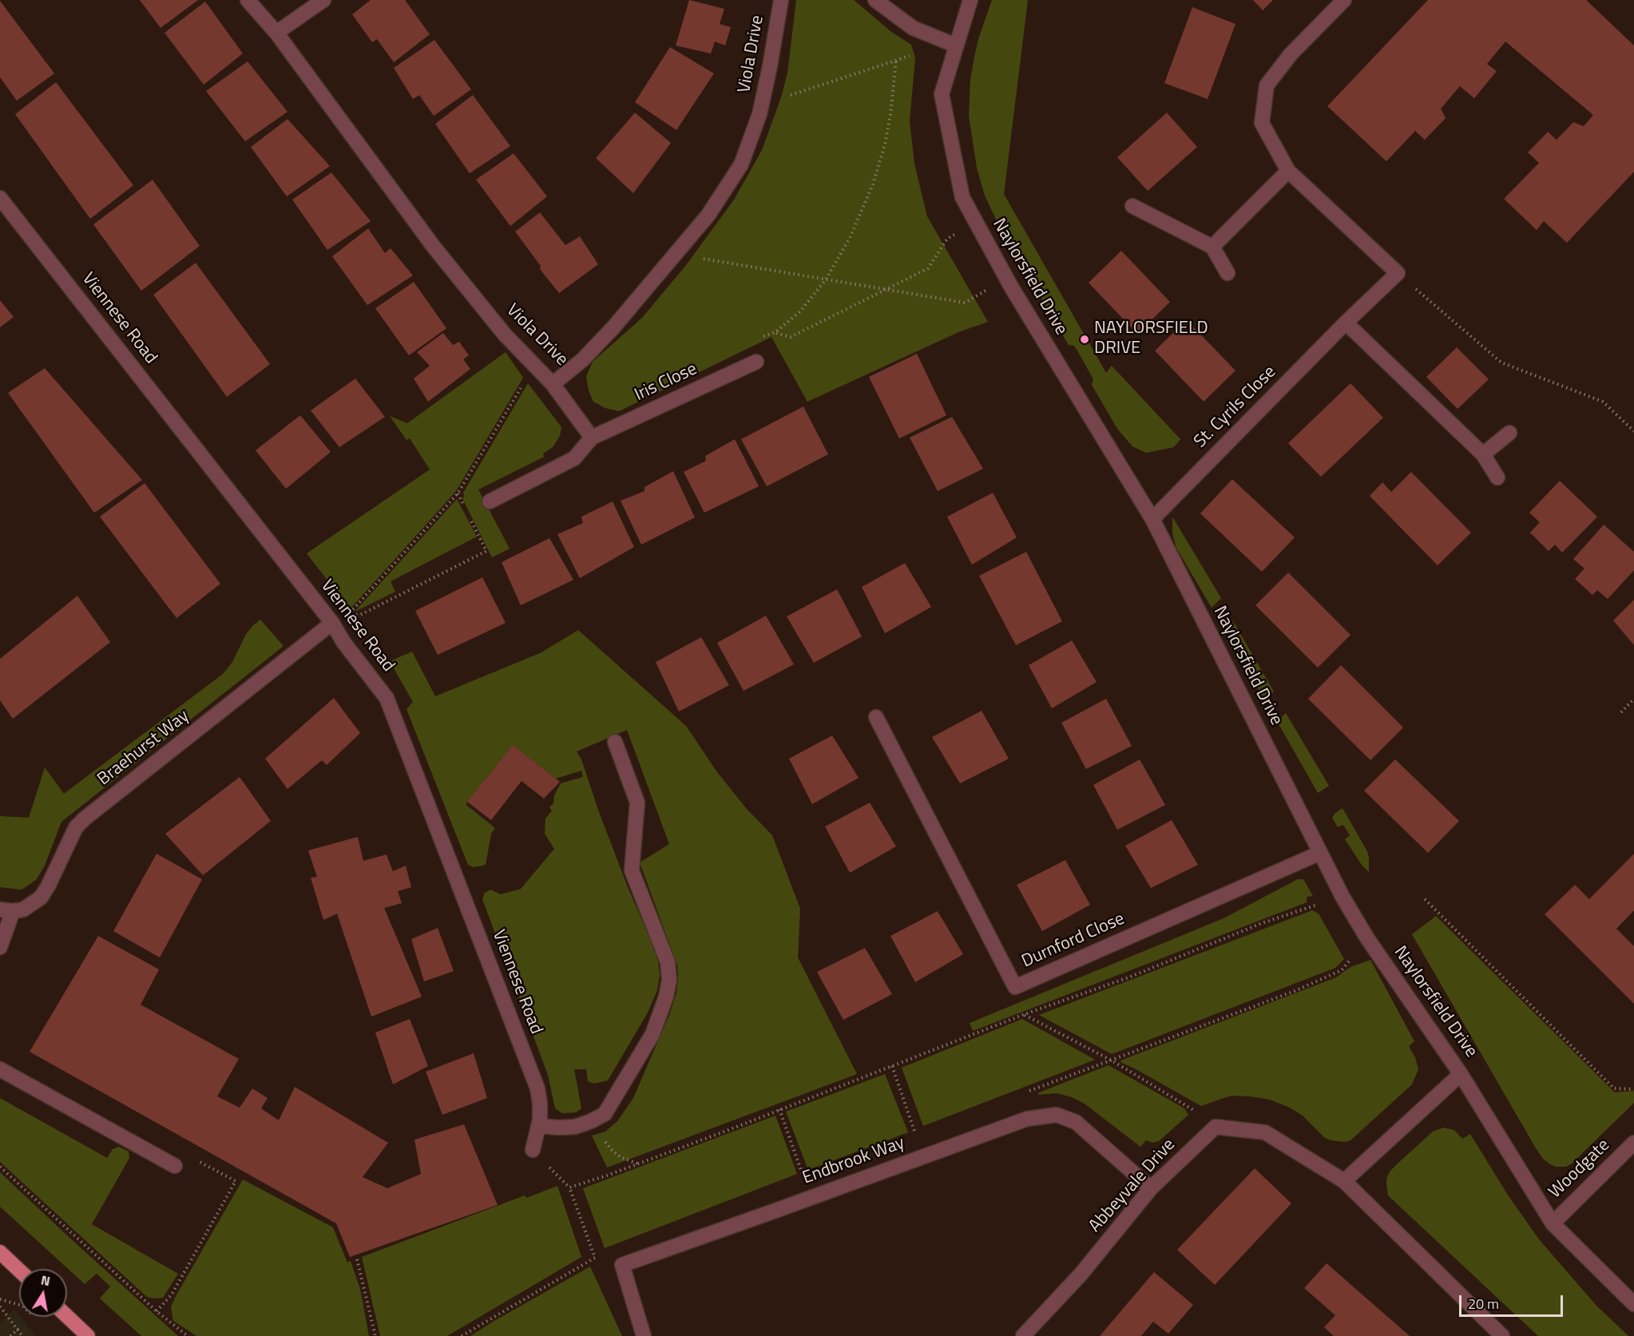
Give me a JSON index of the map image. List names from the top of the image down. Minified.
{"streets":{"street":["Viola Drive","Naylorsfield Drive","Viennese Road","Iris Close","St. Cyrils Close","Braehurst Way","Durnford Close","Endbrook Way","Woodgate","Abbeyvale Drive"]},"crossings":[["Naylorsfield Drive","St. Cyrils Close"],["Naylorsfield Drive","Durnford Close"],["Naylorsfield Drive","Woodgate"],["Viennese Road","Braehurst Way"],["Endbrook Way","Abbeyvale Drive"]],"places":["NAYLORSFIELD DRIVE"],"scale_bar":"20 m","north":"top"}
